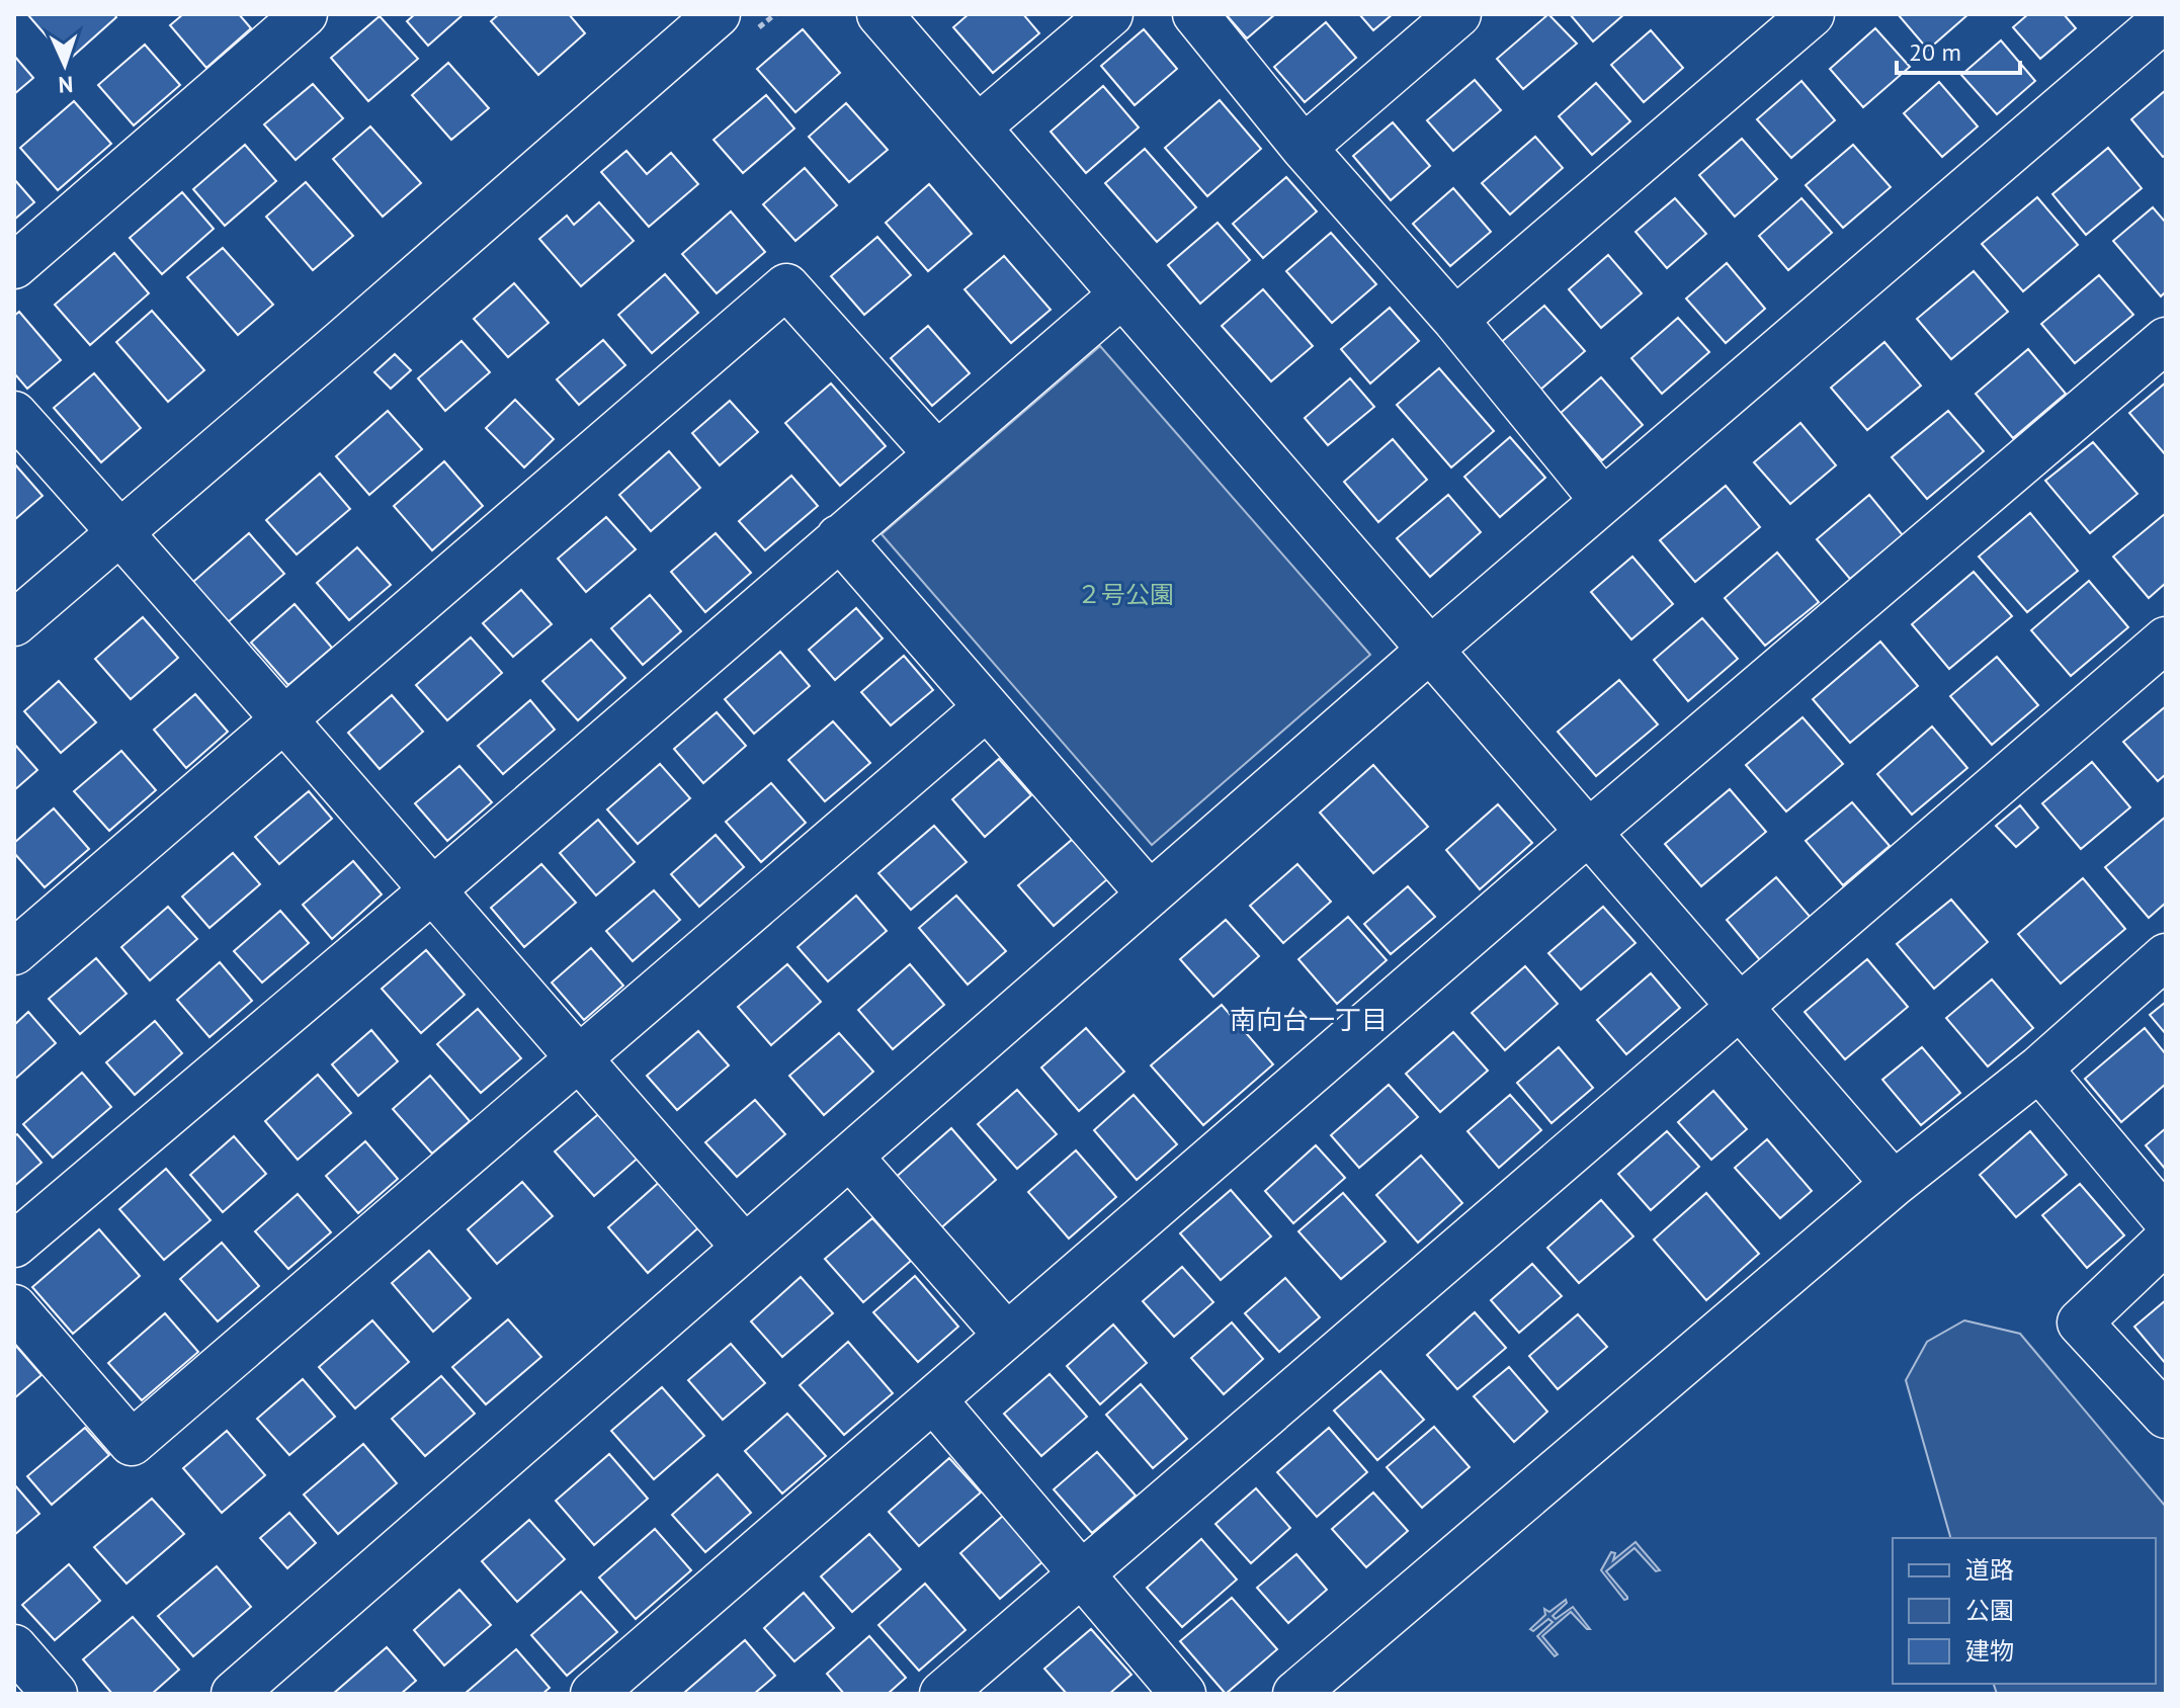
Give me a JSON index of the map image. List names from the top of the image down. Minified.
{"districts":["南向台一丁目"],"parks":["２号公園"],"legend":["道路","公園","建物"],"scale_bar":"20 m","north":"bottom"}
